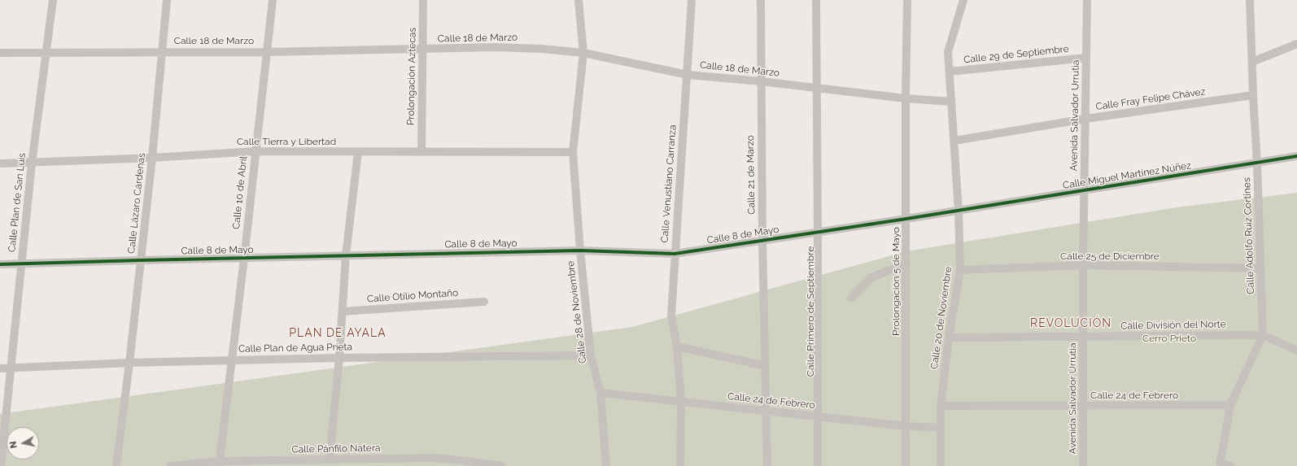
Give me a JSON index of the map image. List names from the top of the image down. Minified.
{"streets":{"street":["Calle 18 de Marzo","Calle 29 de Septiembre","Prolongación Aztecas","Calle Fray Felipe Chávez","Avenida Salvador Urrutia","Calle Tierra y Libertad","Calle 21 de Marzo","Calle Miguel Martínez Núñez","Calle Venustiano Carranza","Calle 10 de Abril","Calle Plan de San Luis","Calle Lázaro Cárdenas","Calle 8 de Mayo","Calle Adolfo Ruiz Cortines","Calle 25 de Diciembre","Prolongación 5 de Mayo","Calle Otilio Montaño","Calle Primero de Septiembre","Calle 28 de Noviembre","Calle 20 de Noviembre","Calle División del Norte","Calle Plan de Agua Prieta","Calle 24 de Febrero","Calle Pánfilo Natera"]},"crossings":[["Calle 18 de Marzo","Prolongación Aztecas"],["Calle 18 de Marzo","Calle 21 de Marzo"],["Calle 18 de Marzo","Calle Venustiano Carranza"],["Calle 18 de Marzo","Calle 10 de Abril"],["Calle 18 de Marzo","Calle Plan de San Luis"],["Calle 18 de Marzo","Calle Lázaro Cárdenas"],["Calle 18 de Marzo","Prolongación 5 de Mayo"],["Calle 18 de Marzo","Calle Primero de Septiembre"],["Calle 18 de Marzo","Calle 28 de Noviembre"],["Calle 18 de Marzo","Calle 20 de Noviembre"],["Calle 29 de Septiembre","Avenida Salvador Urrutia"],["Calle 29 de Septiembre","Calle 20 de Noviembre"],["Prolongación Aztecas","Calle Tierra y Libertad"],["Calle Fray Felipe Chávez","Avenida Salvador Urrutia"],["Calle Fray Felipe Chávez","Calle Adolfo Ruiz Cortines"],["Calle Fray Felipe Chávez","Calle 20 de Noviembre"],["Avenida Salvador Urrutia","Calle Miguel Martínez Núñez"],["Avenida Salvador Urrutia","Calle 25 de Diciembre"],["Avenida Salvador Urrutia","Calle División del Norte"],["Avenida Salvador Urrutia","Calle 24 de Febrero"],["Calle Tierra y Libertad","Calle 10 de Abril"],["Calle Tierra y Libertad","Calle Plan de San Luis"],["Calle Tierra y Libertad","Calle Lázaro Cárdenas"],["Calle Tierra y Libertad","Calle 28 de Noviembre"],["Calle 21 de Marzo","Calle 8 de Mayo"],["Calle 21 de Marzo","Calle 24 de Febrero"],["Calle Miguel Martínez Núñez","Calle 8 de Mayo"],["Calle Miguel Martínez Núñez","Calle Adolfo Ruiz Cortines"],["Calle Miguel Martínez Núñez","Calle 20 de Noviembre"],["Calle Venustiano Carranza","Calle 8 de Mayo"],["Calle Venustiano Carranza","Calle 24 de Febrero"],["Calle 10 de Abril","Calle 8 de Mayo"],["Calle 10 de Abril","Calle Plan de Agua Prieta"],["Calle 10 de Abril","Calle Pánfilo Natera"],["Calle Plan de San Luis","Calle 8 de Mayo"],["Calle Plan de San Luis","Calle Plan de Agua Prieta"],["Calle Lázaro Cárdenas","Calle 8 de Mayo"],["Calle Lázaro Cárdenas","Calle Plan de Agua Prieta"],["Calle 8 de Mayo","Prolongación 5 de Mayo"],["Calle 8 de Mayo","Calle Primero de Septiembre"],["Calle 8 de Mayo","Calle 28 de Noviembre"],["Calle 8 de Mayo","Calle 20 de Noviembre"],["Calle Adolfo Ruiz Cortines","Calle 25 de Diciembre"],["Calle Adolfo Ruiz Cortines","Calle División del Norte"],["Calle Adolfo Ruiz Cortines","Calle 24 de Febrero"],["Calle 25 de Diciembre","Calle 20 de Noviembre"],["Prolongación 5 de Mayo","Calle 24 de Febrero"],["Calle Primero de Septiembre","Calle 24 de Febrero"],["Calle 28 de Noviembre","Calle Plan de Agua Prieta"],["Calle 28 de Noviembre","Calle 24 de Febrero"],["Calle 20 de Noviembre","Calle División del Norte"],["Calle 20 de Noviembre","Calle 24 de Febrero"]],"districts":["REVOLUCIÓN","PLAN DE AYALA"],"parks":["Cerro Prieto"],"north":"left"}
